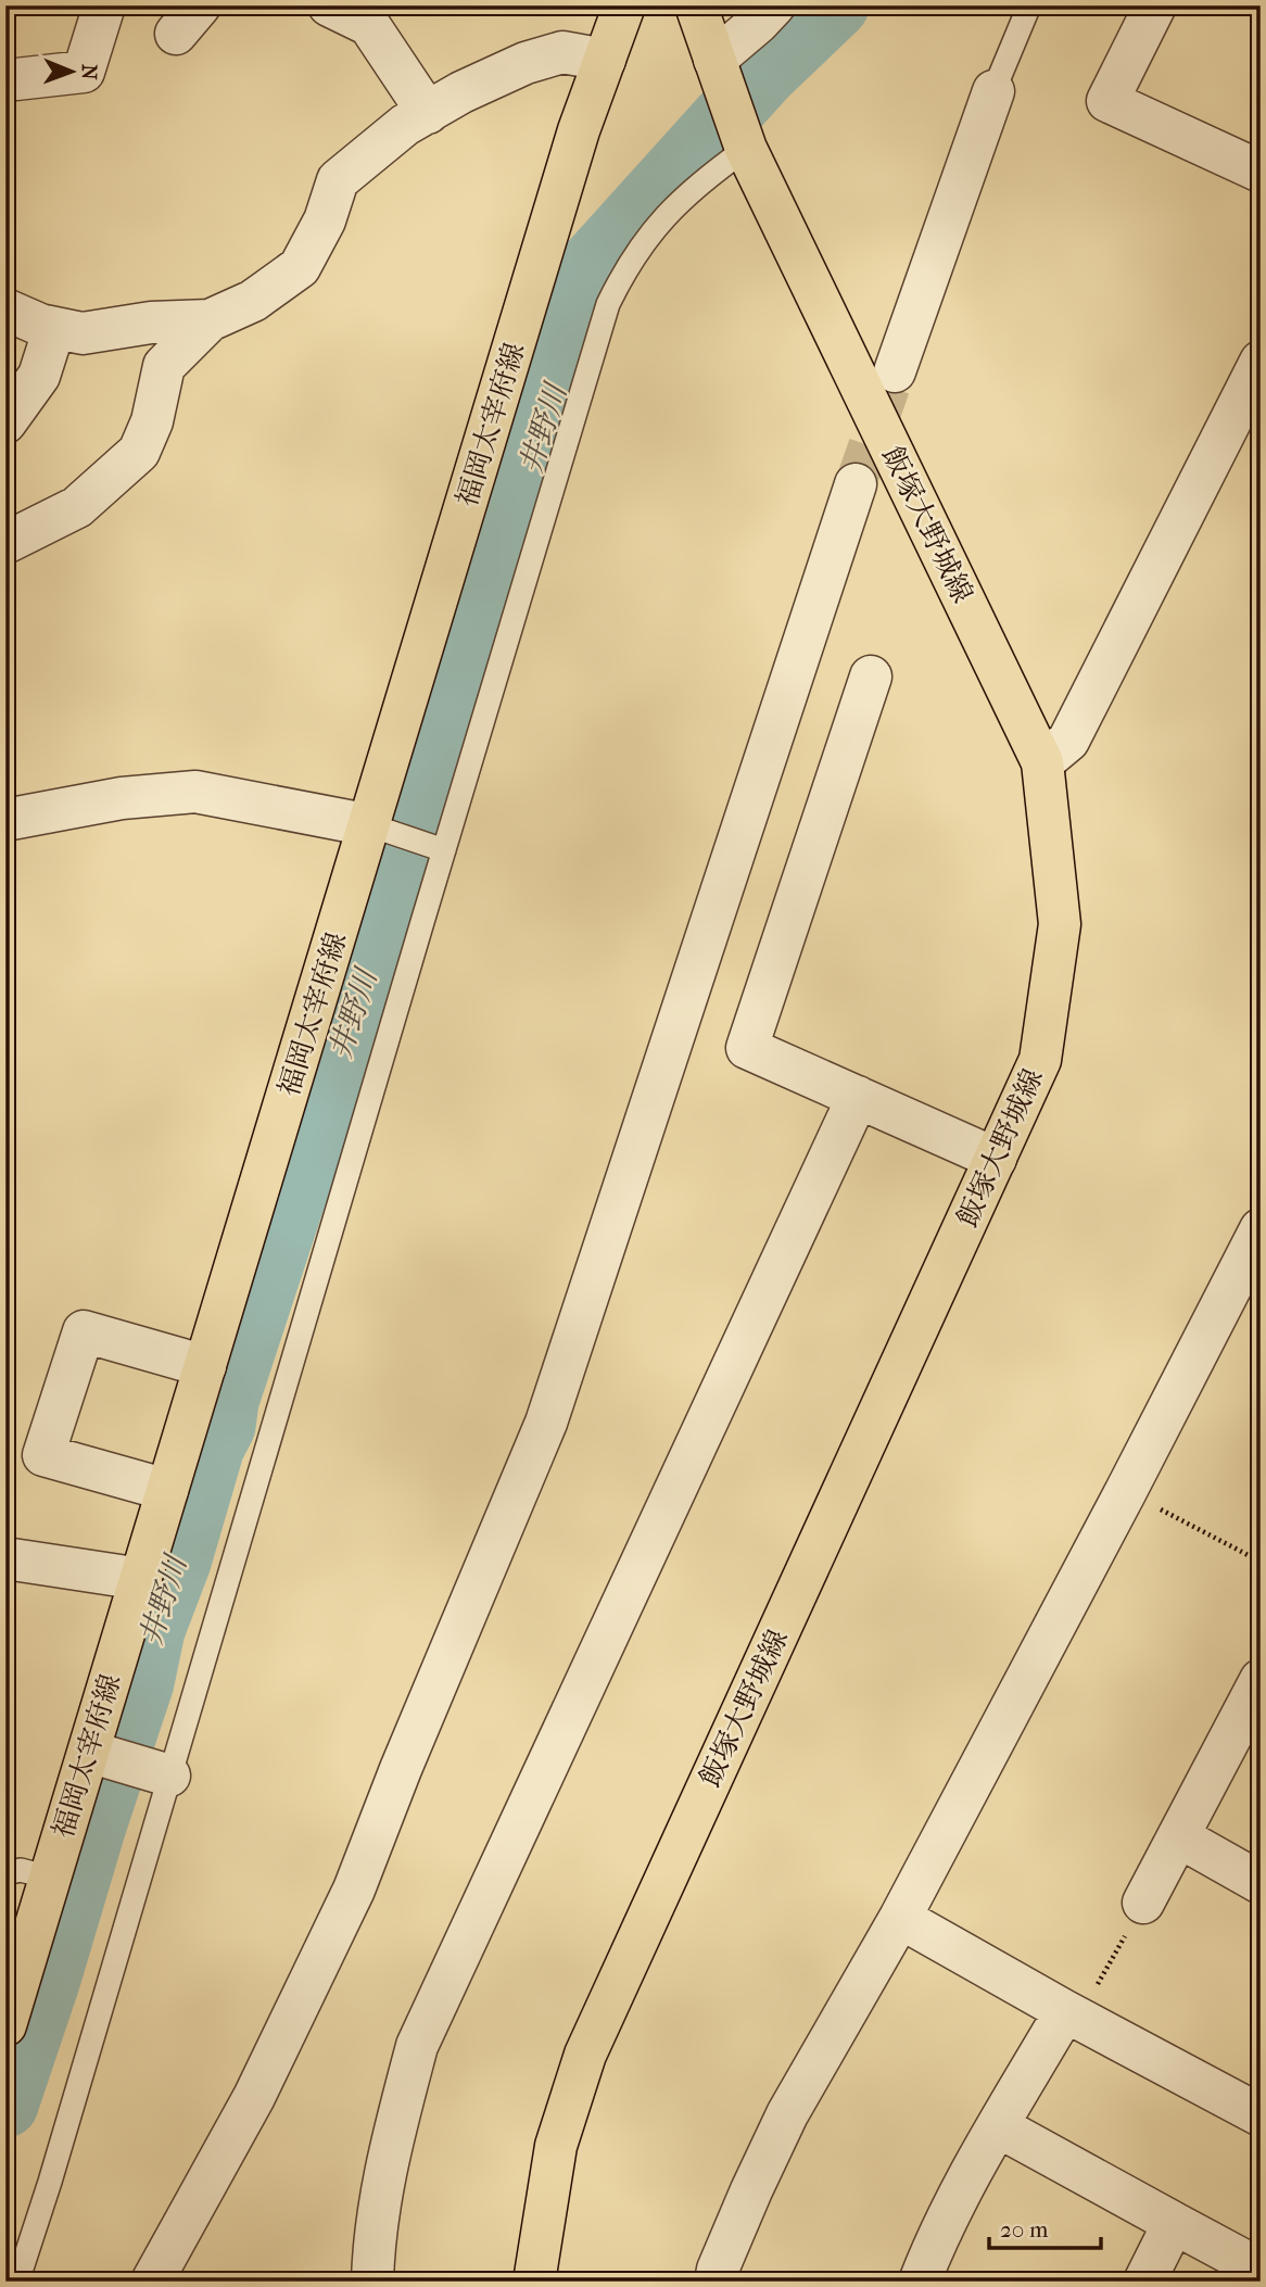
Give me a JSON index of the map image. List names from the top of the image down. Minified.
{"streets":{"main road":["福岡太宰府線","飯塚大野城線"]},"water":["井野川"],"scale_bar":"20 m","north":"right"}
